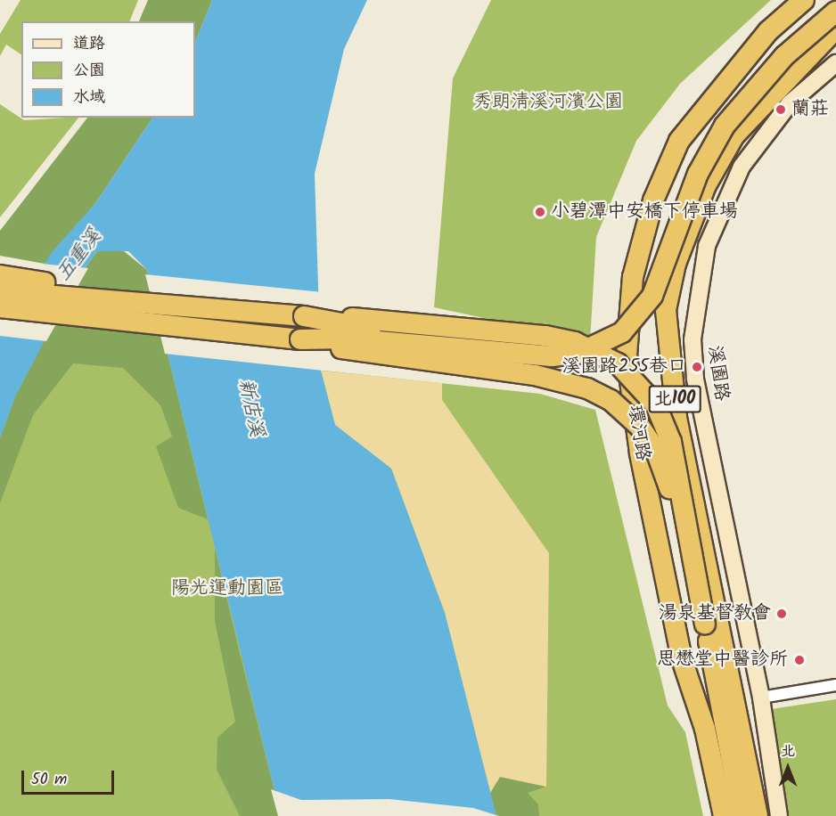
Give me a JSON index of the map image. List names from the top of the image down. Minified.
{"streets":{"highway":["北100","環河路"],"street":["溪園路"]},"water":["五重溪","新店溪"],"parks":["秀朗清溪河濱公園","陽光運動園區"],"places":["蘭莊","小碧潭中安橋下停車場","溪園路255巷口","湯泉基督教會","思懋堂中醫診所"],"legend":["道路","公園","水域"],"scale_bar":"50 m","north":"top"}
